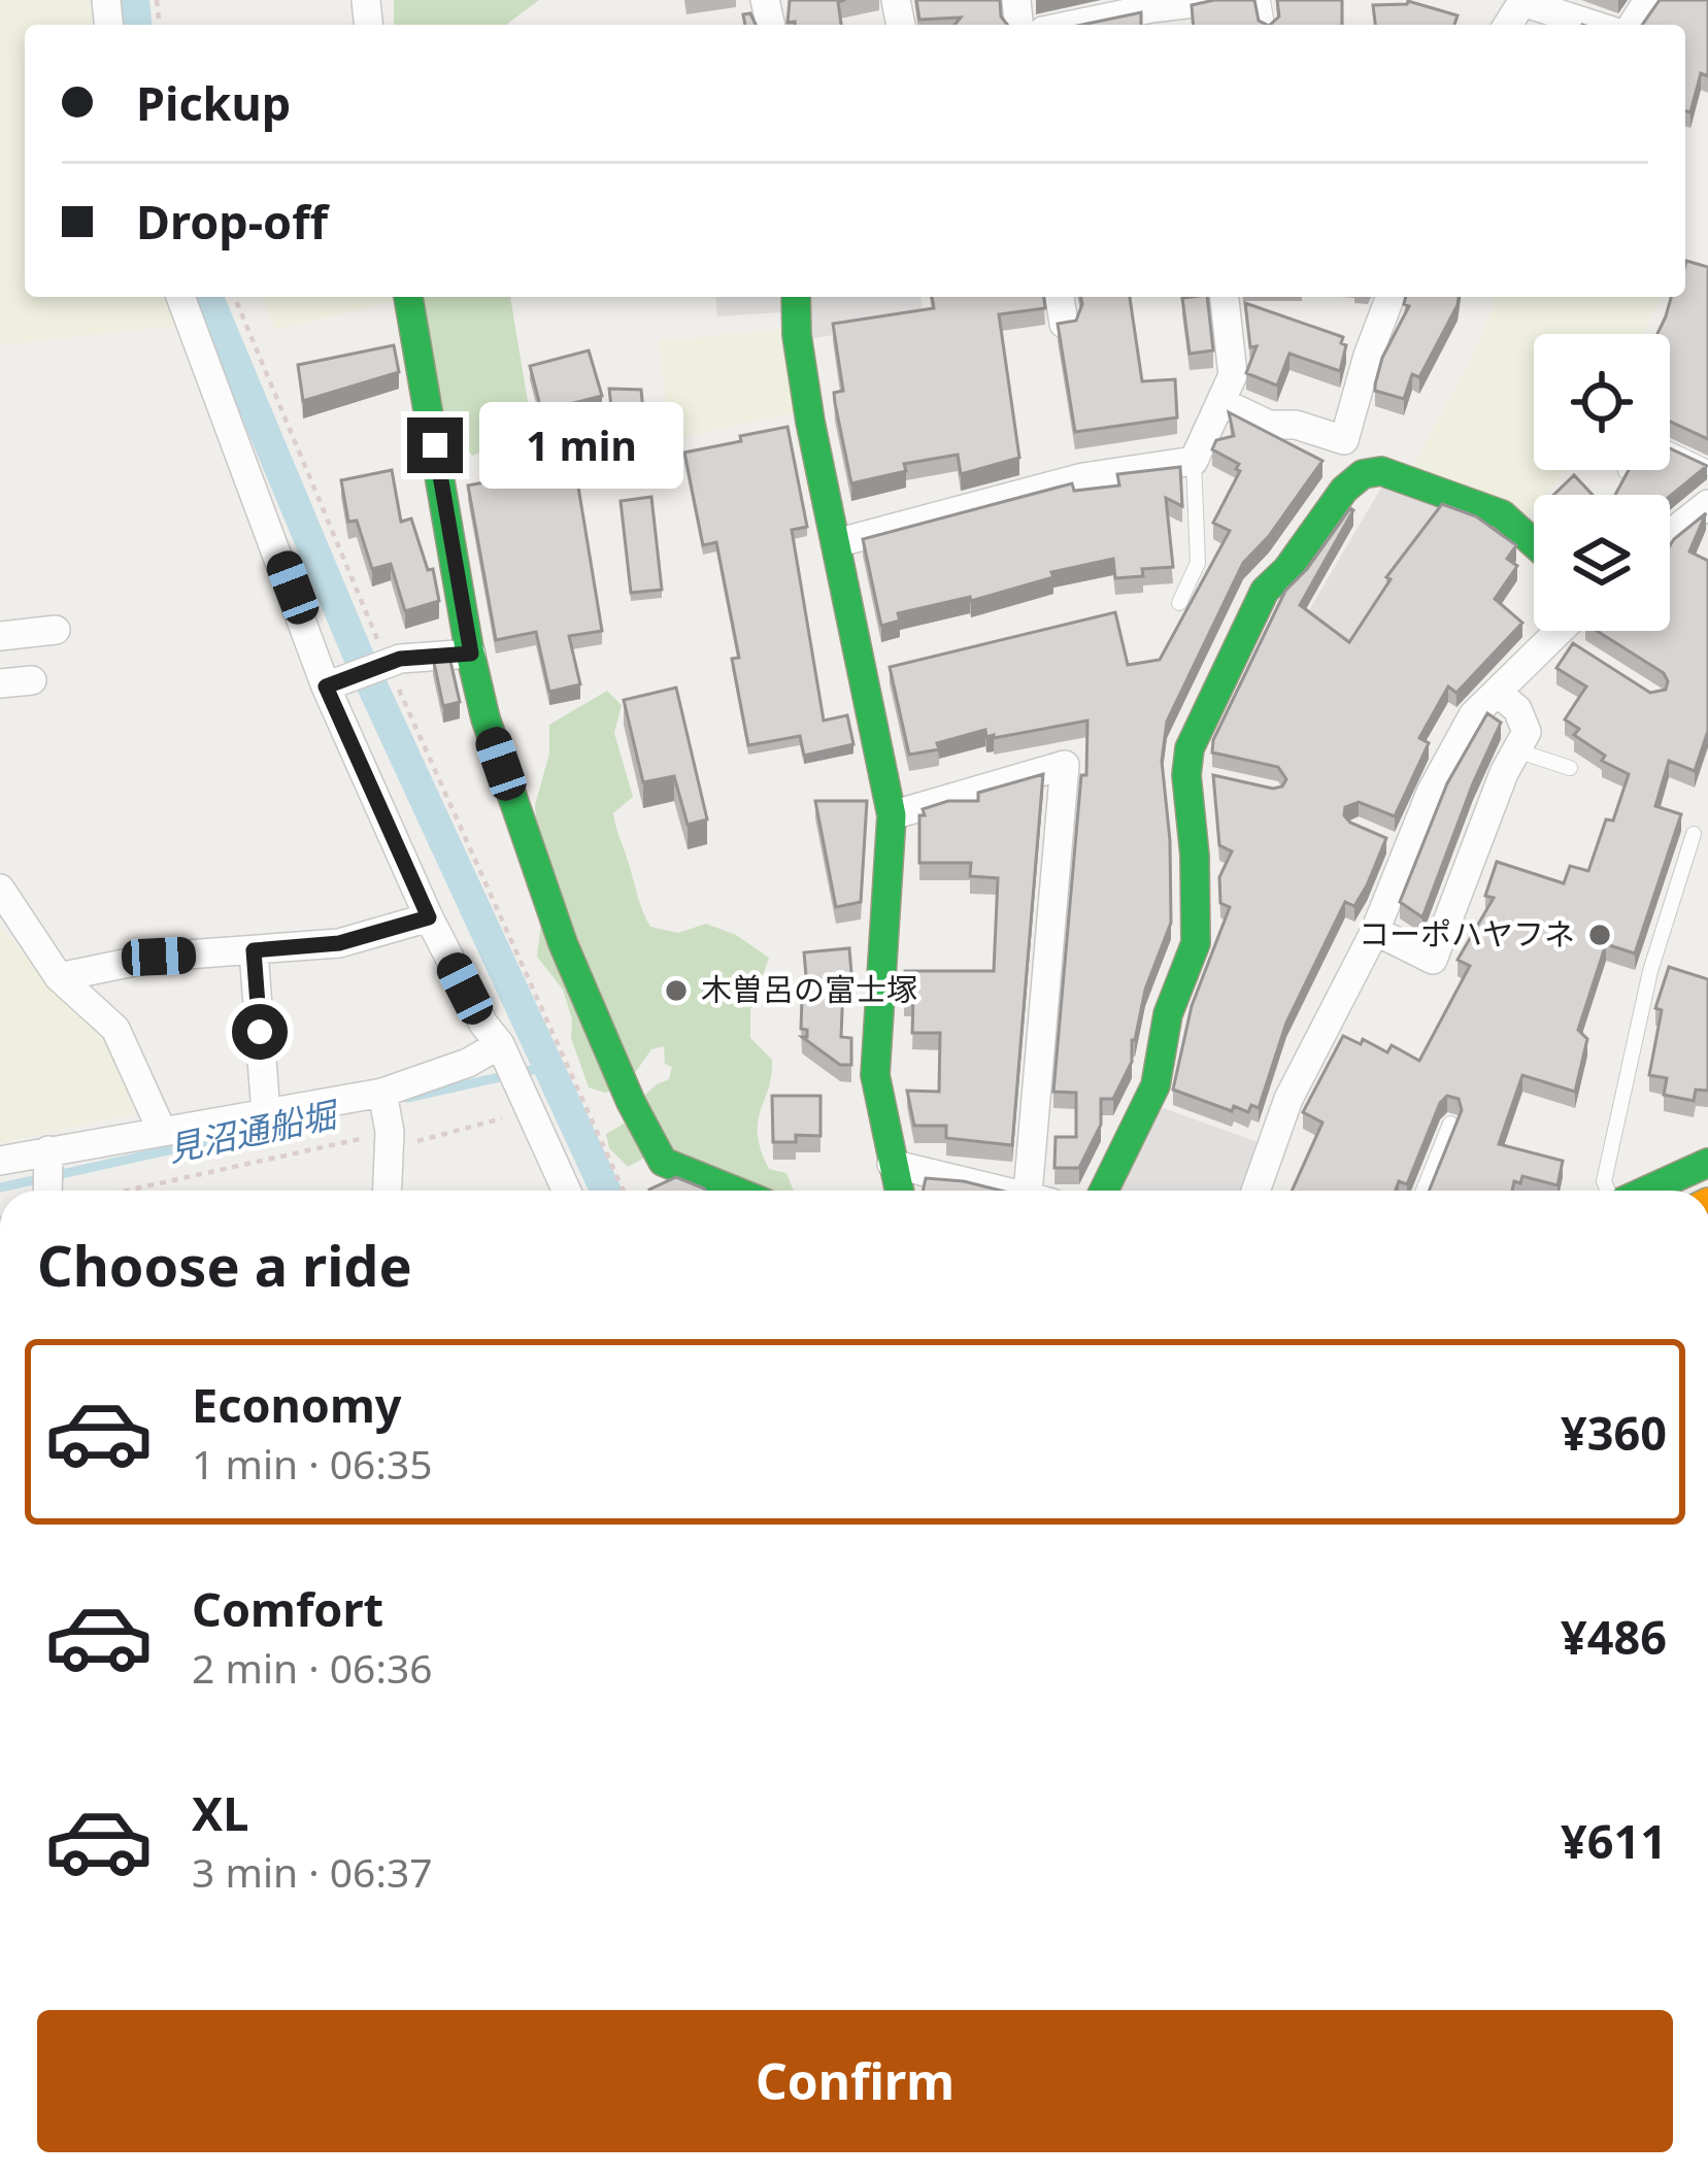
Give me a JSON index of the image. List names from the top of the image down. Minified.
{"water":["見沼通船堀"],"places":["コーポハヤフネ","木曽呂の富士塚"],"page":{"banner":["Pickup","Drop-off"],"bubble":"1 min","heading":"Choose a ride","list":[{"name":"Economy","note":"1 min · 06:35","value":"¥360"},{"name":"Comfort","note":"2 min · 06:36","value":"¥486"},{"name":"XL","note":"3 min · 06:37","value":"¥611"}],"buttons":"Confirm"}}
